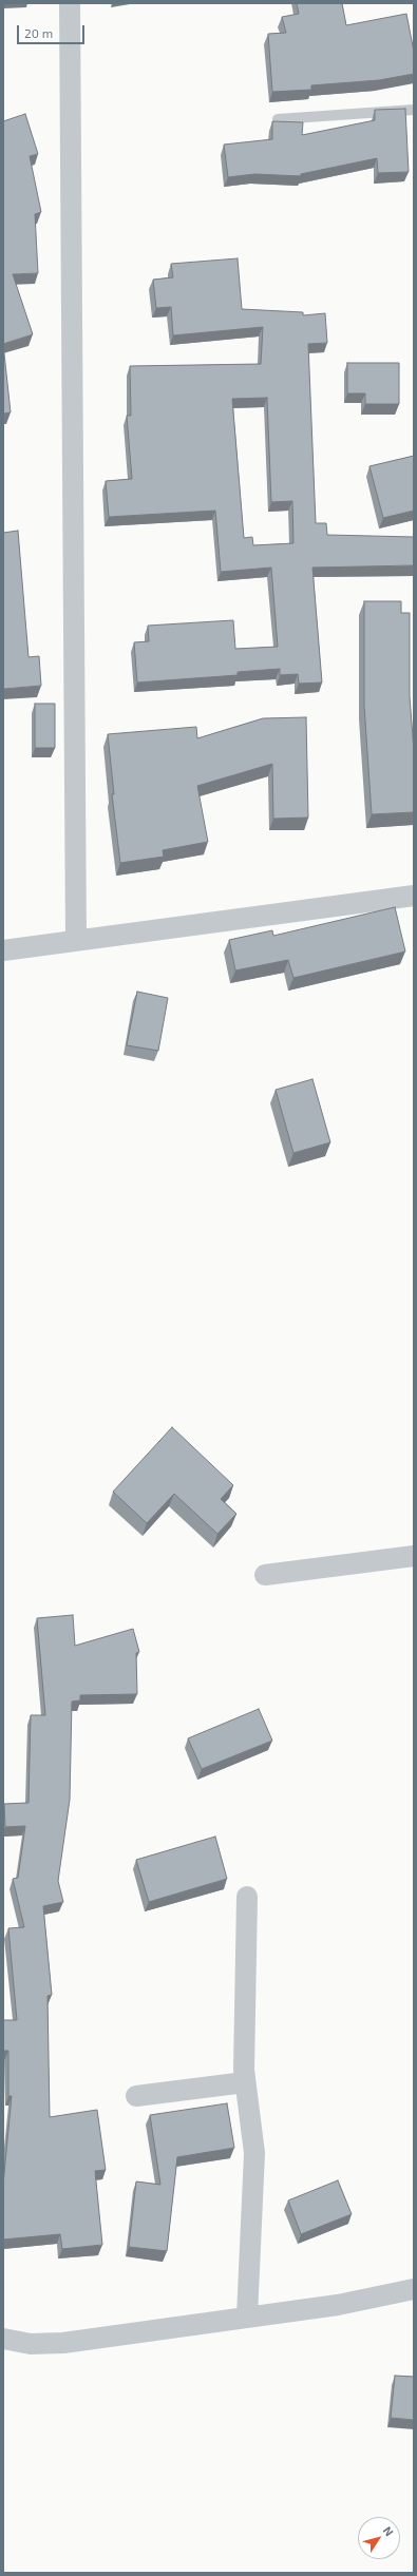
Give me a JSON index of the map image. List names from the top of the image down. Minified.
{"scale_bar":"20 m","north":"top right"}
